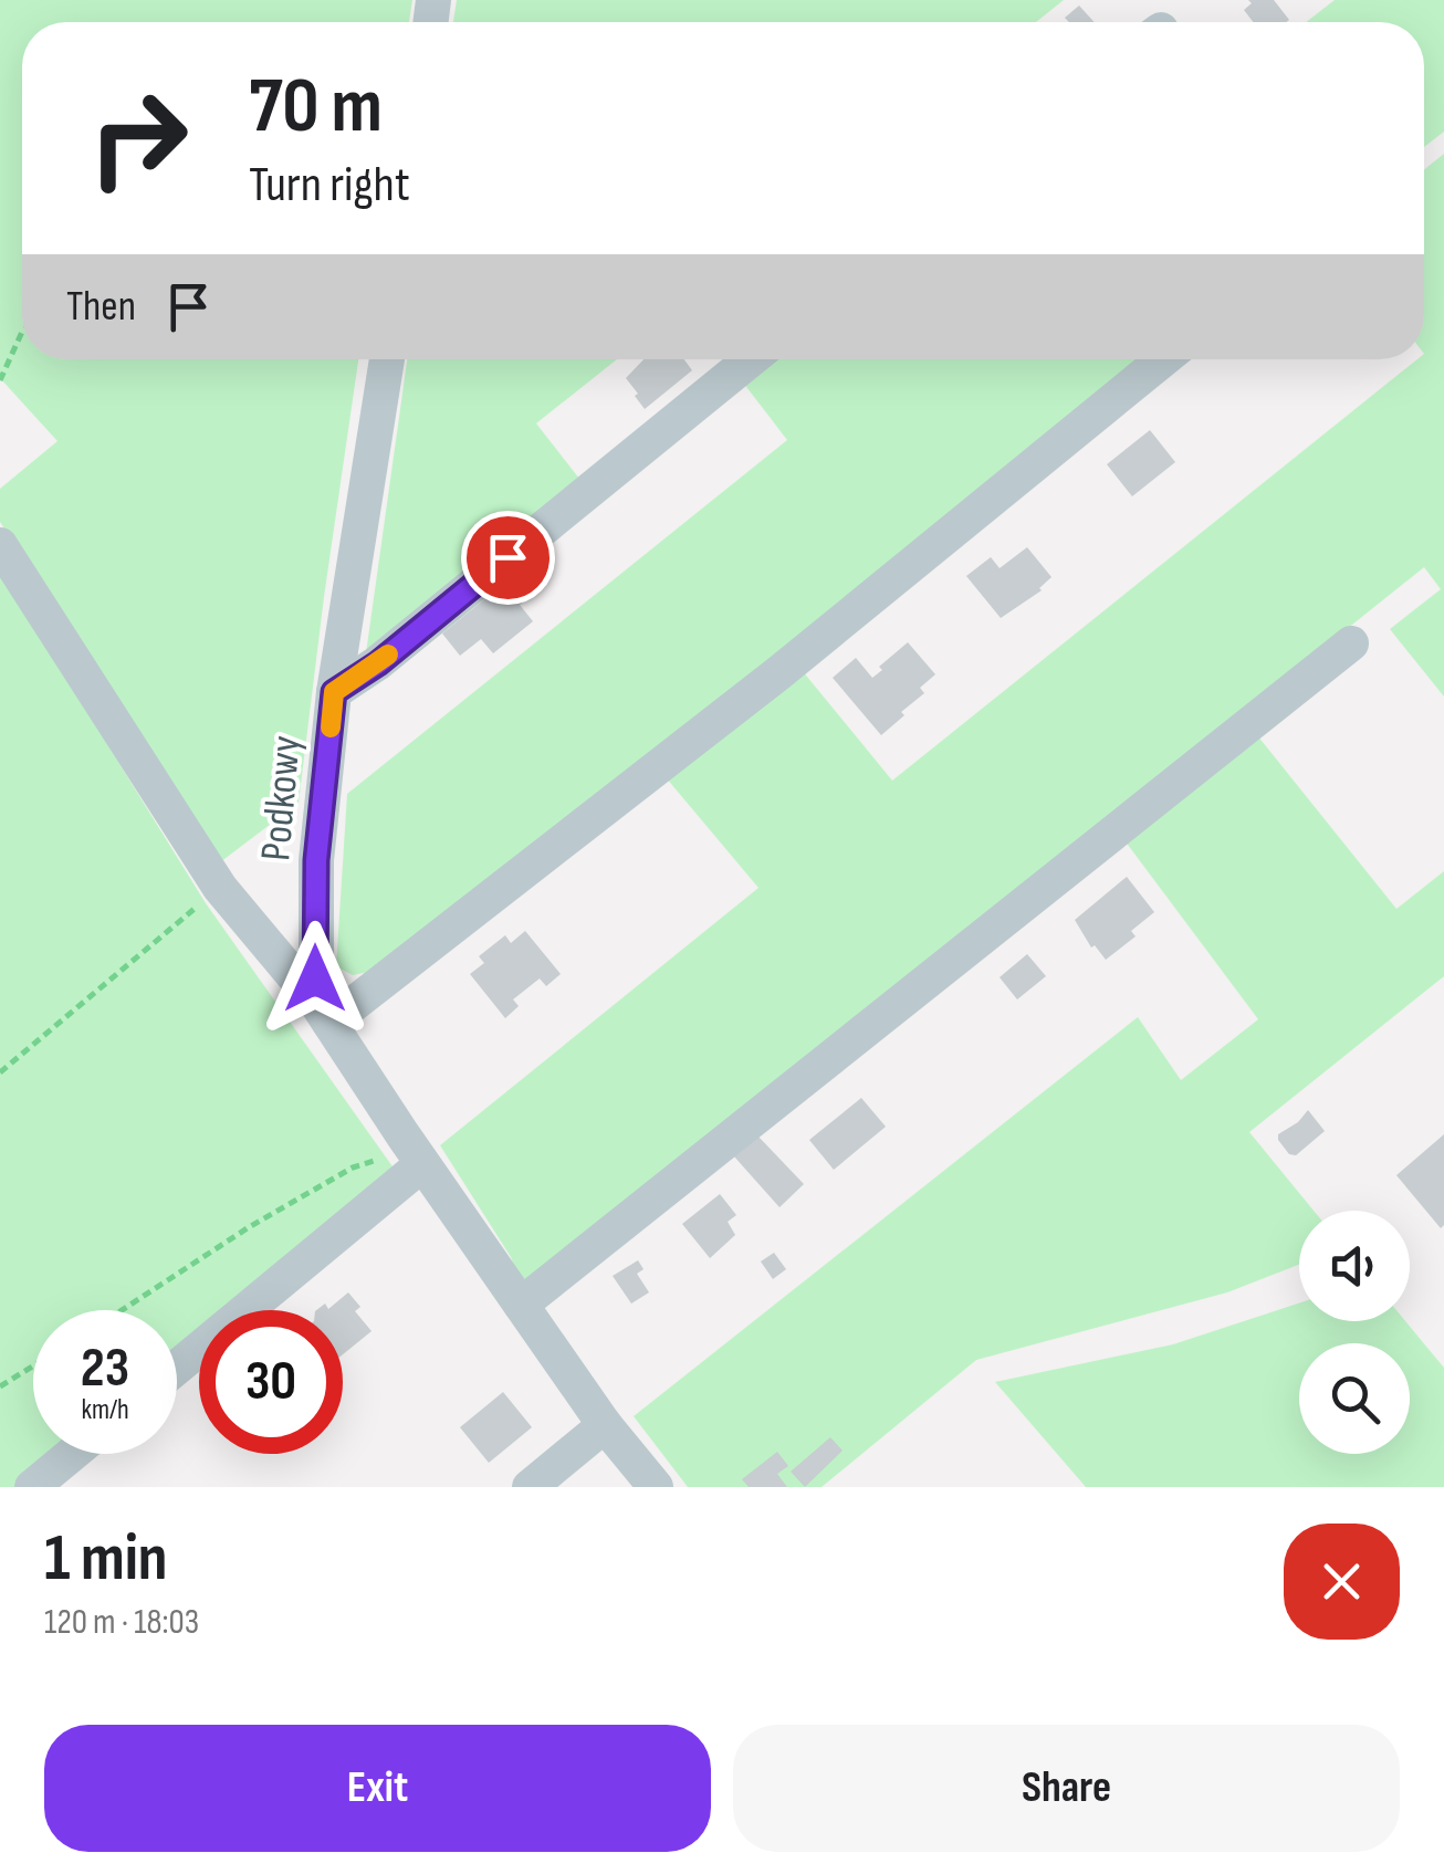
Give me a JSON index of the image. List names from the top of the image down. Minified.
{"streets":{"street":["Podkowy"]},"page":{"turn":["70 m","Turn right"],"then":"Then","speed":"23 km/h","limit":"30","heading":["1 min","120 m · 18:03"],"buttons":["Exit","Share"]}}
